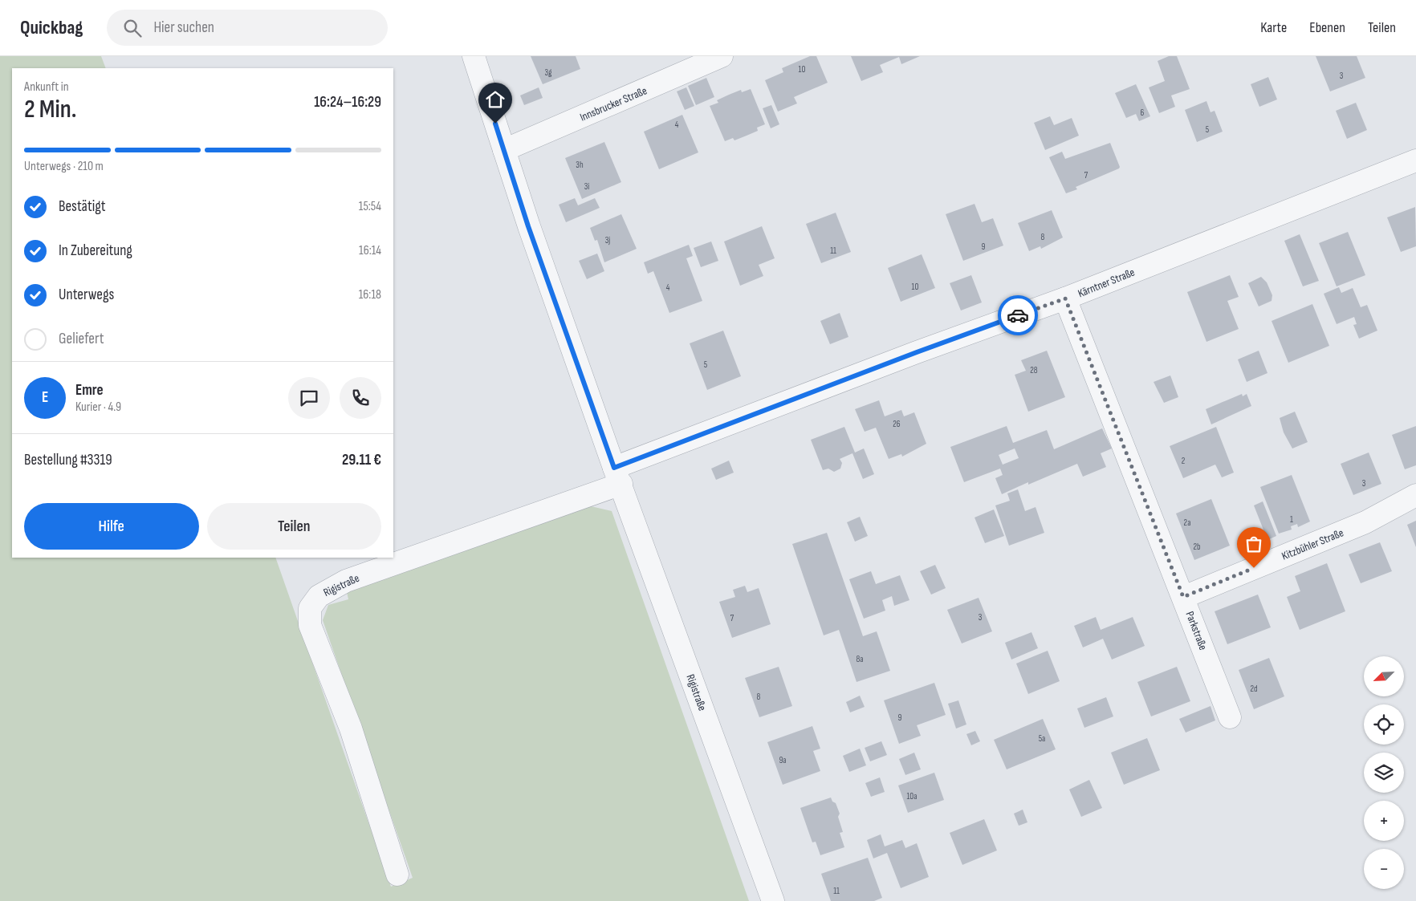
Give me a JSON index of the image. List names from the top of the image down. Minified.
{"streets":{"street":["Innsbrucker Straße","Kärntner Straße","Kitzbühler Straße","Rigistraße","Parkstraße"]},"crossings":[["Innsbrucker Straße","Rigistraße"],["Kärntner Straße","Rigistraße"],["Kärntner Straße","Parkstraße"],["Kitzbühler Straße","Parkstraße"]],"house_numbers":["10","3g","3","6","4","5","3h","7","3i","8","3j","9","11","10","4","5","28","26","2","3","1","2a","2b","3","7","8a","2d","8","9","5a","9a","10a","11"],"north":"bottom left","page":{"header":"Quickbag","search":"Hier suchen","nav":["Karte","Ebenen","Teilen"],"heading":["2 Min.","Ankunft in","16:24–16:29"],"panel":["Emre","Kurier · 4.9","Bestellung #3319","29.11 €"],"bar":"Unterwegs · 210 m","list":[["Bestätigt","15:54"],["In Zubereitung","16:14"],["Unterwegs","16:18"],"Geliefert"],"round":"E","buttons":["Hilfe","Teilen"],"map_buttons":["+","−"]}}
